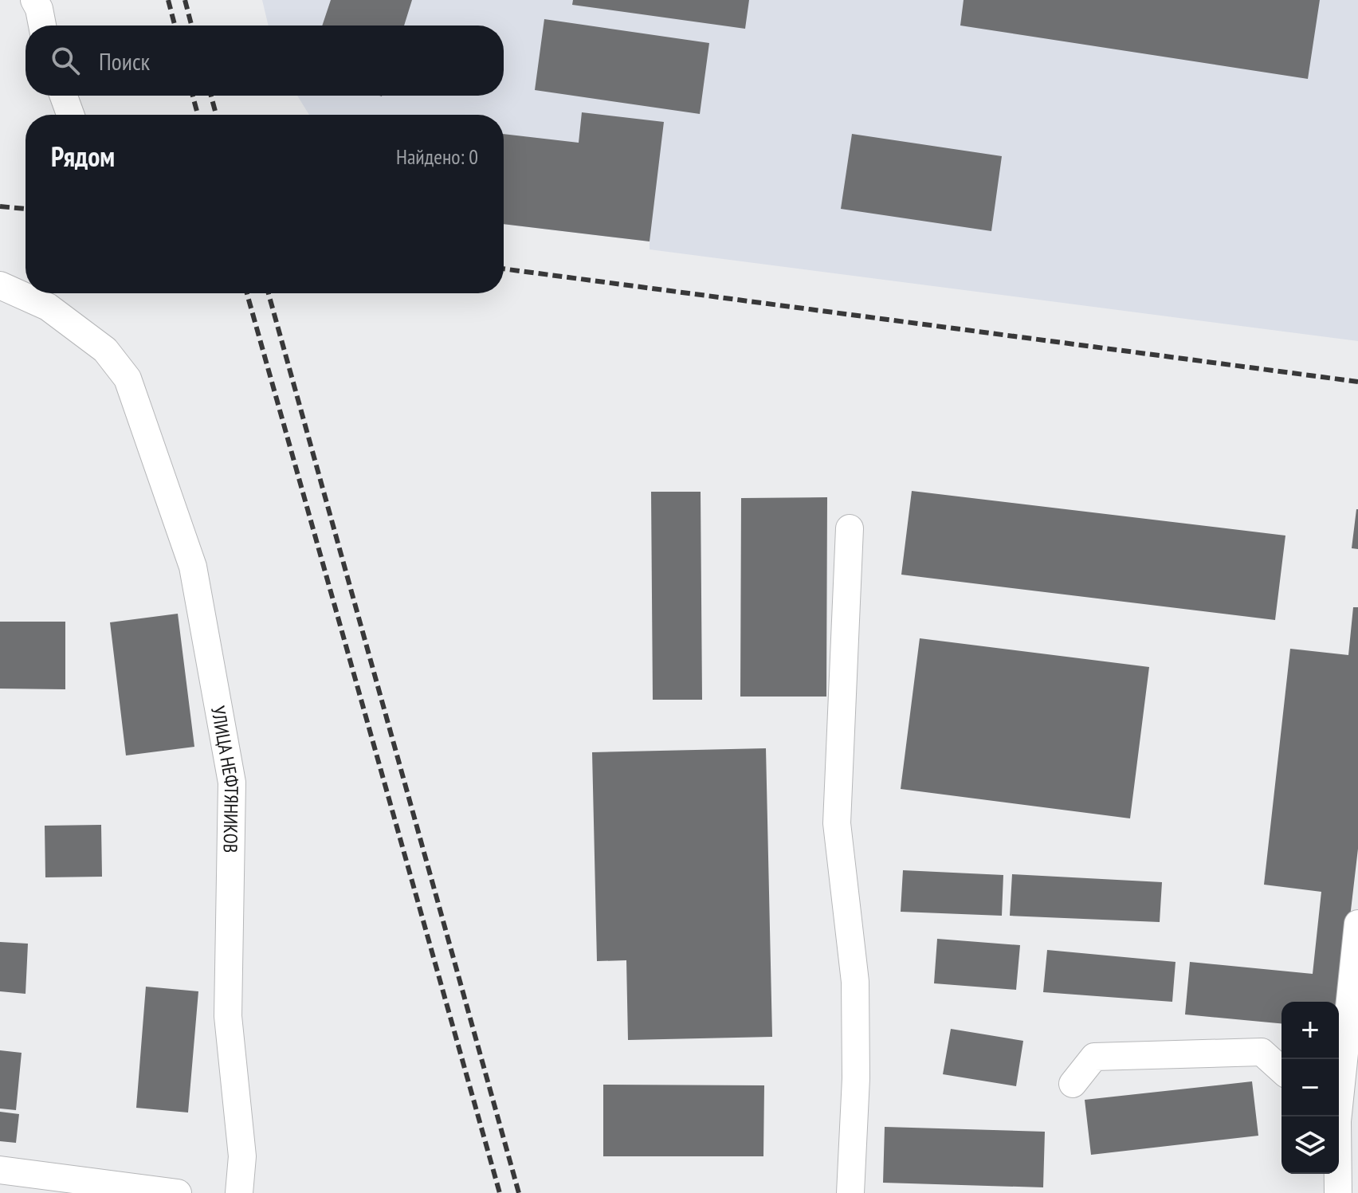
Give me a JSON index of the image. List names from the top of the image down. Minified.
{"streets":{"street":["УЛИЦА НЕФТЯНИКОВ"]},"page":{"search":"Поиск","heading":["Рядом","Найдено: 0"],"map_buttons":["+","−"]}}
